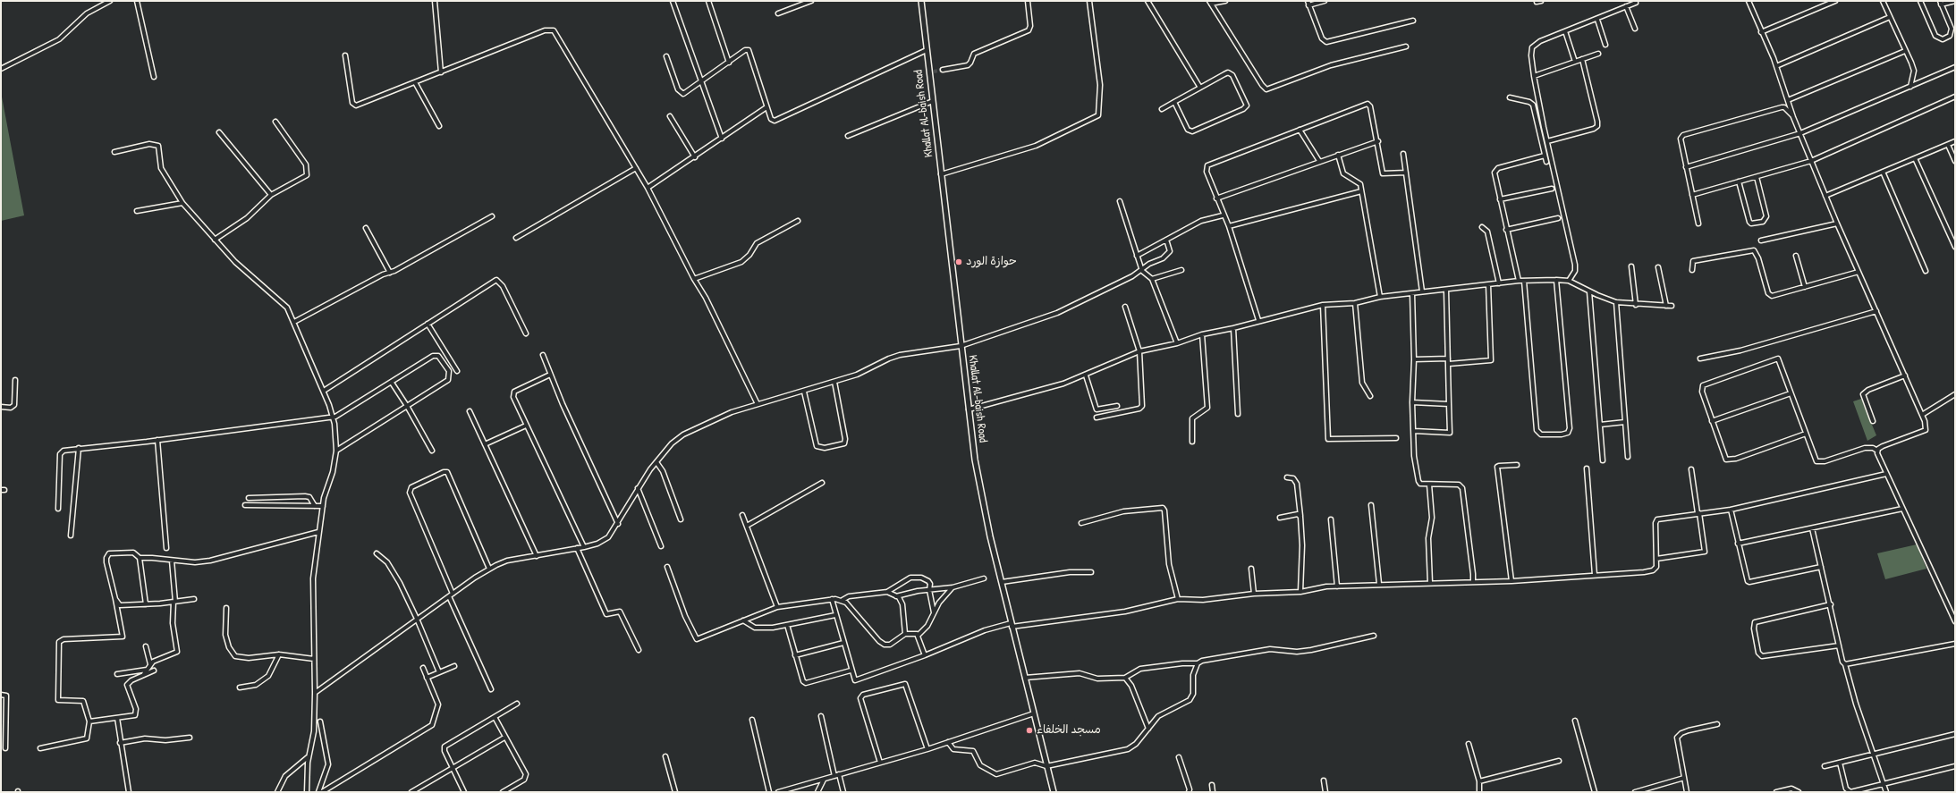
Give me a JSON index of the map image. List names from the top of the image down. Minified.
{"streets":{"street":["Khallat Al-baish Road"]},"places":["حوازة الورد","مسجد الخلفاء"]}
